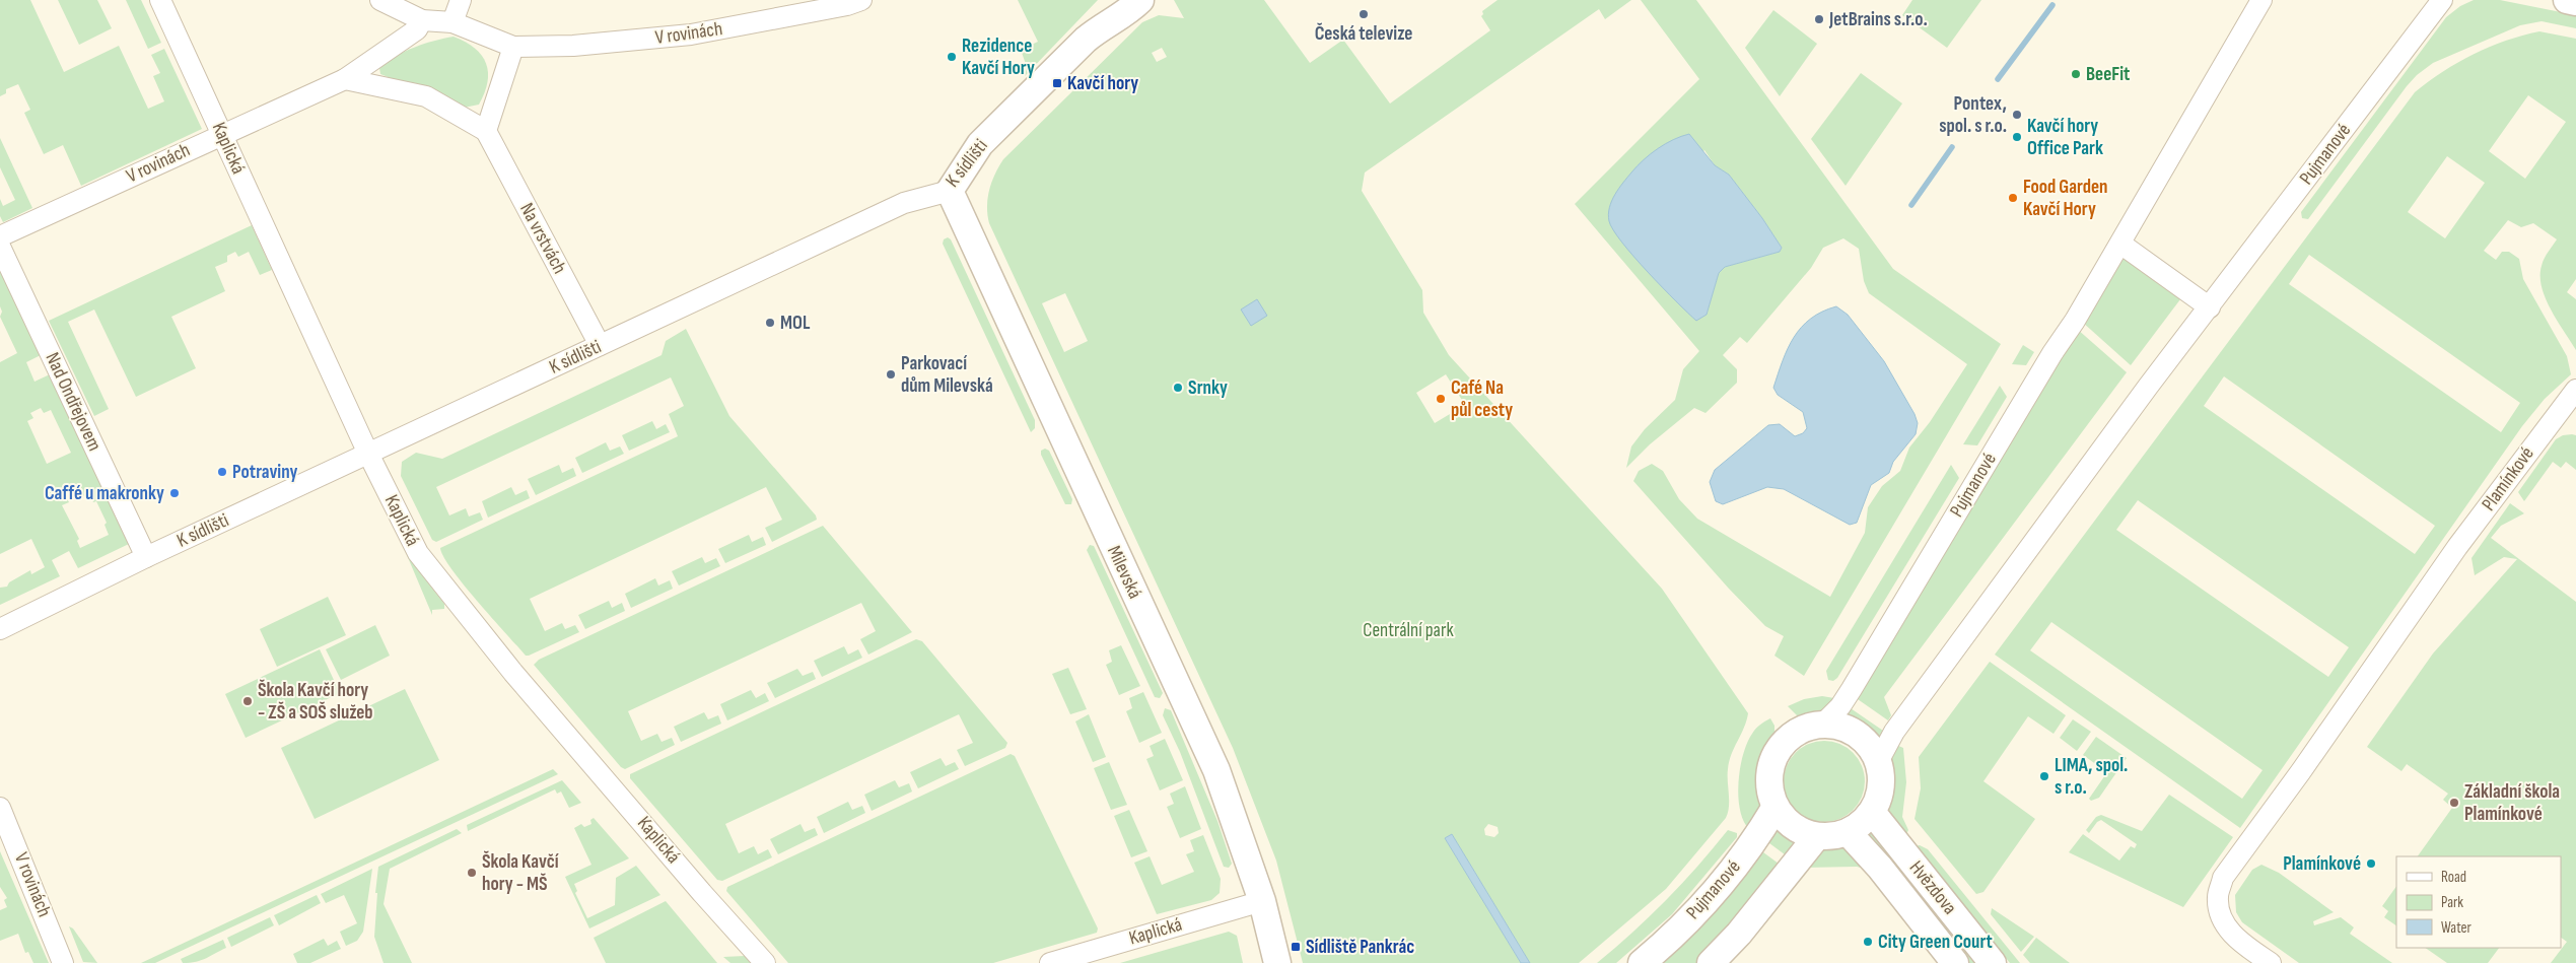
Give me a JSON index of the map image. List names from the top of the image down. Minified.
{"streets":{"street":["V rovinách","Kaplická","Pujmanové","K sídlišti","Na vrstvách","Nad Ondřejovem","Plamínkové","Milevská","Hvězdova"]},"crossings":[["V rovinách","Kaplická"],["Kaplická","K sídlišti"],["Kaplická","Milevská"],["Pujmanové","Hvězdova"],["K sídlišti","Na vrstvách"],["K sídlišti","Nad Ondřejovem"],["K sídlišti","Milevská"]],"parks":["Centrální park"],"places":{"other":["Česká televize","JetBrains s.r.o.","Rezidence Kavčí Hory","BeeFit","Pontex, spol. s r.o.","Kavčí hory Office Park","Food Garden Kavčí Hory","MOL","Parkovací dům Milevská","Srnky","Café Na půl cesty","Potraviny","Caffé u makronky","Škola Kavčí hory - ZŠ a SOŠ služeb","LIMA, spol. s r.o.","Základní škola Plamínkové","Plamínkové","Škola Kavčí hory - MŠ","City Green Court"],"transit":["Kavčí hory","Sídliště Pankrác"]},"legend":["Road","Park","Water"]}
